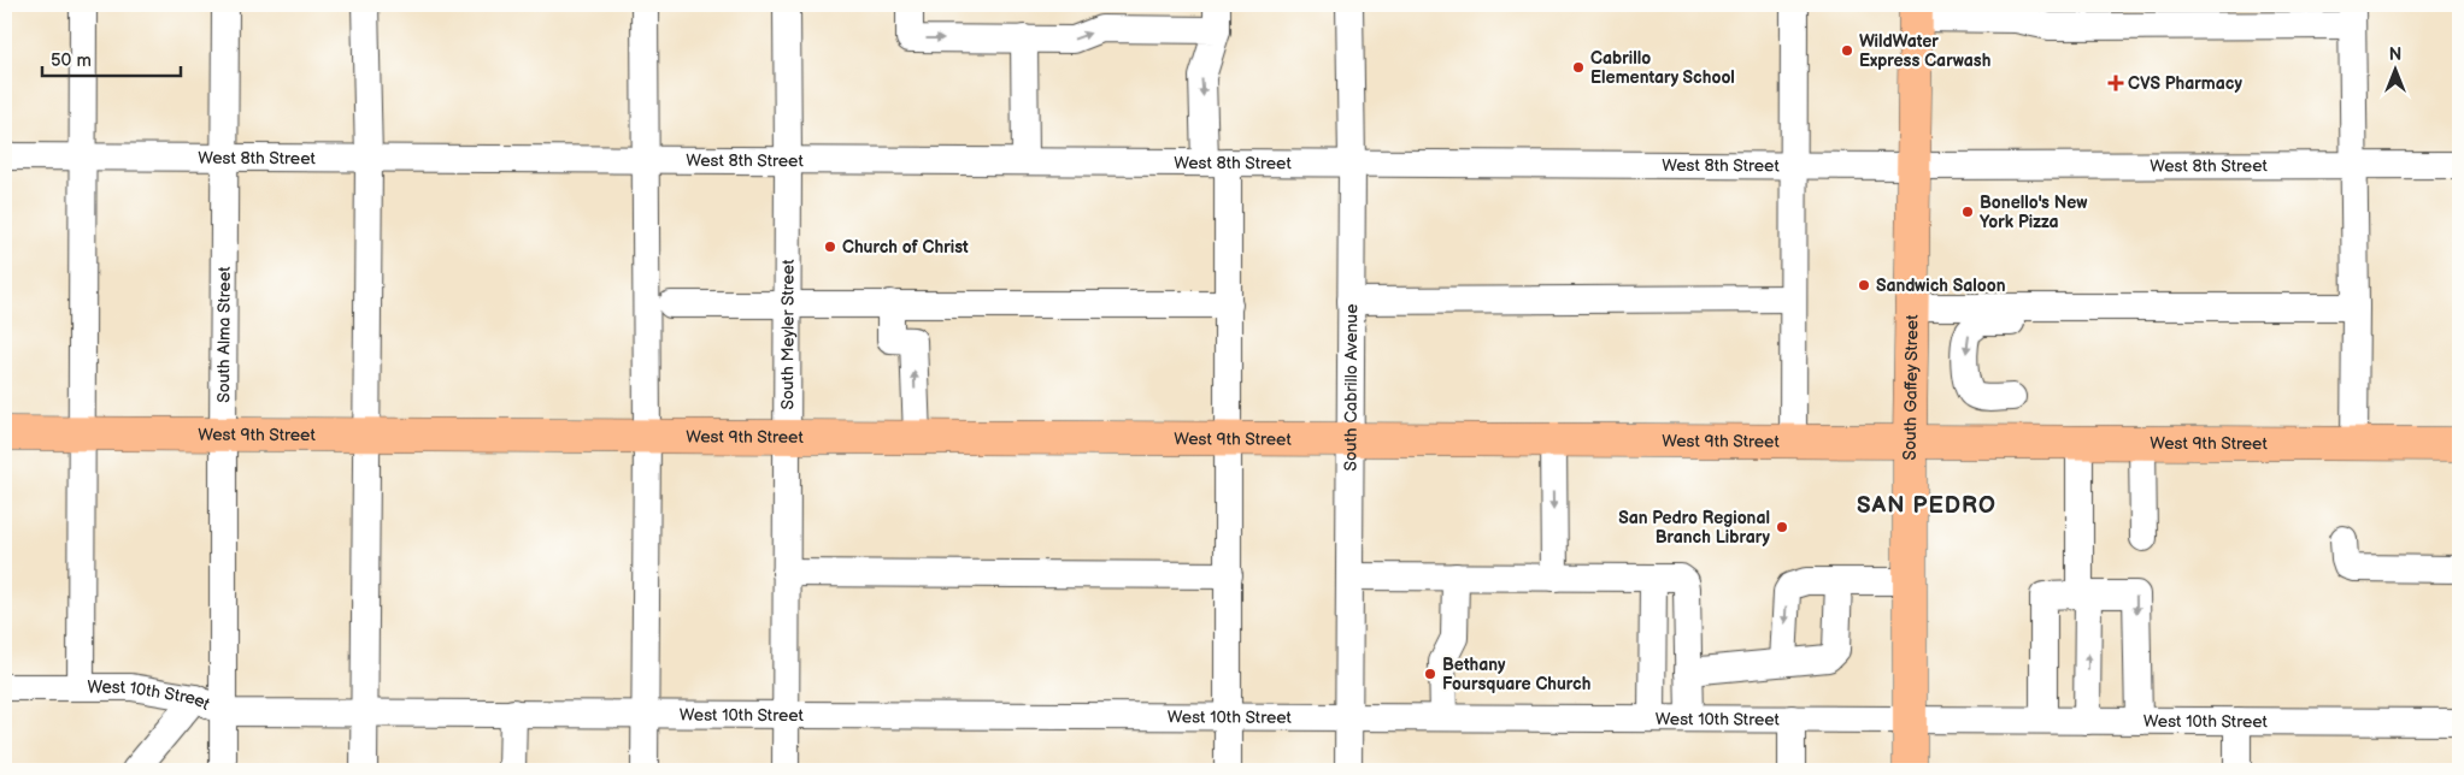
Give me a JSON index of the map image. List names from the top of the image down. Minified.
{"streets":{"main road":["South Gaffey Street","West 9th Street"],"street":["West 8th Street","South Alma Street","South Meyler Street","South Cabrillo Avenue","West 10th Street"]},"crossings":[["West 8th Street","South Alma Street"],["West 8th Street","South Meyler Street"],["West 8th Street","South Cabrillo Avenue"],["West 8th Street","South Gaffey Street"],["South Alma Street","West 9th Street"],["South Alma Street","West 10th Street"],["South Meyler Street","West 9th Street"],["South Meyler Street","West 10th Street"],["South Cabrillo Avenue","West 9th Street"],["South Cabrillo Avenue","West 10th Street"],["South Gaffey Street","West 9th Street"],["South Gaffey Street","West 10th Street"]],"districts":["SAN PEDRO"],"places":{"other":["WildWater Express Carwash","Cabrillo Elementary School","Bonello's New York Pizza","Church of Christ","Sandwich Saloon","San Pedro Regional Branch Library","Bethany Foursquare Church"],"health":["CVS Pharmacy"]},"scale_bar":"50 m","north":"top"}
